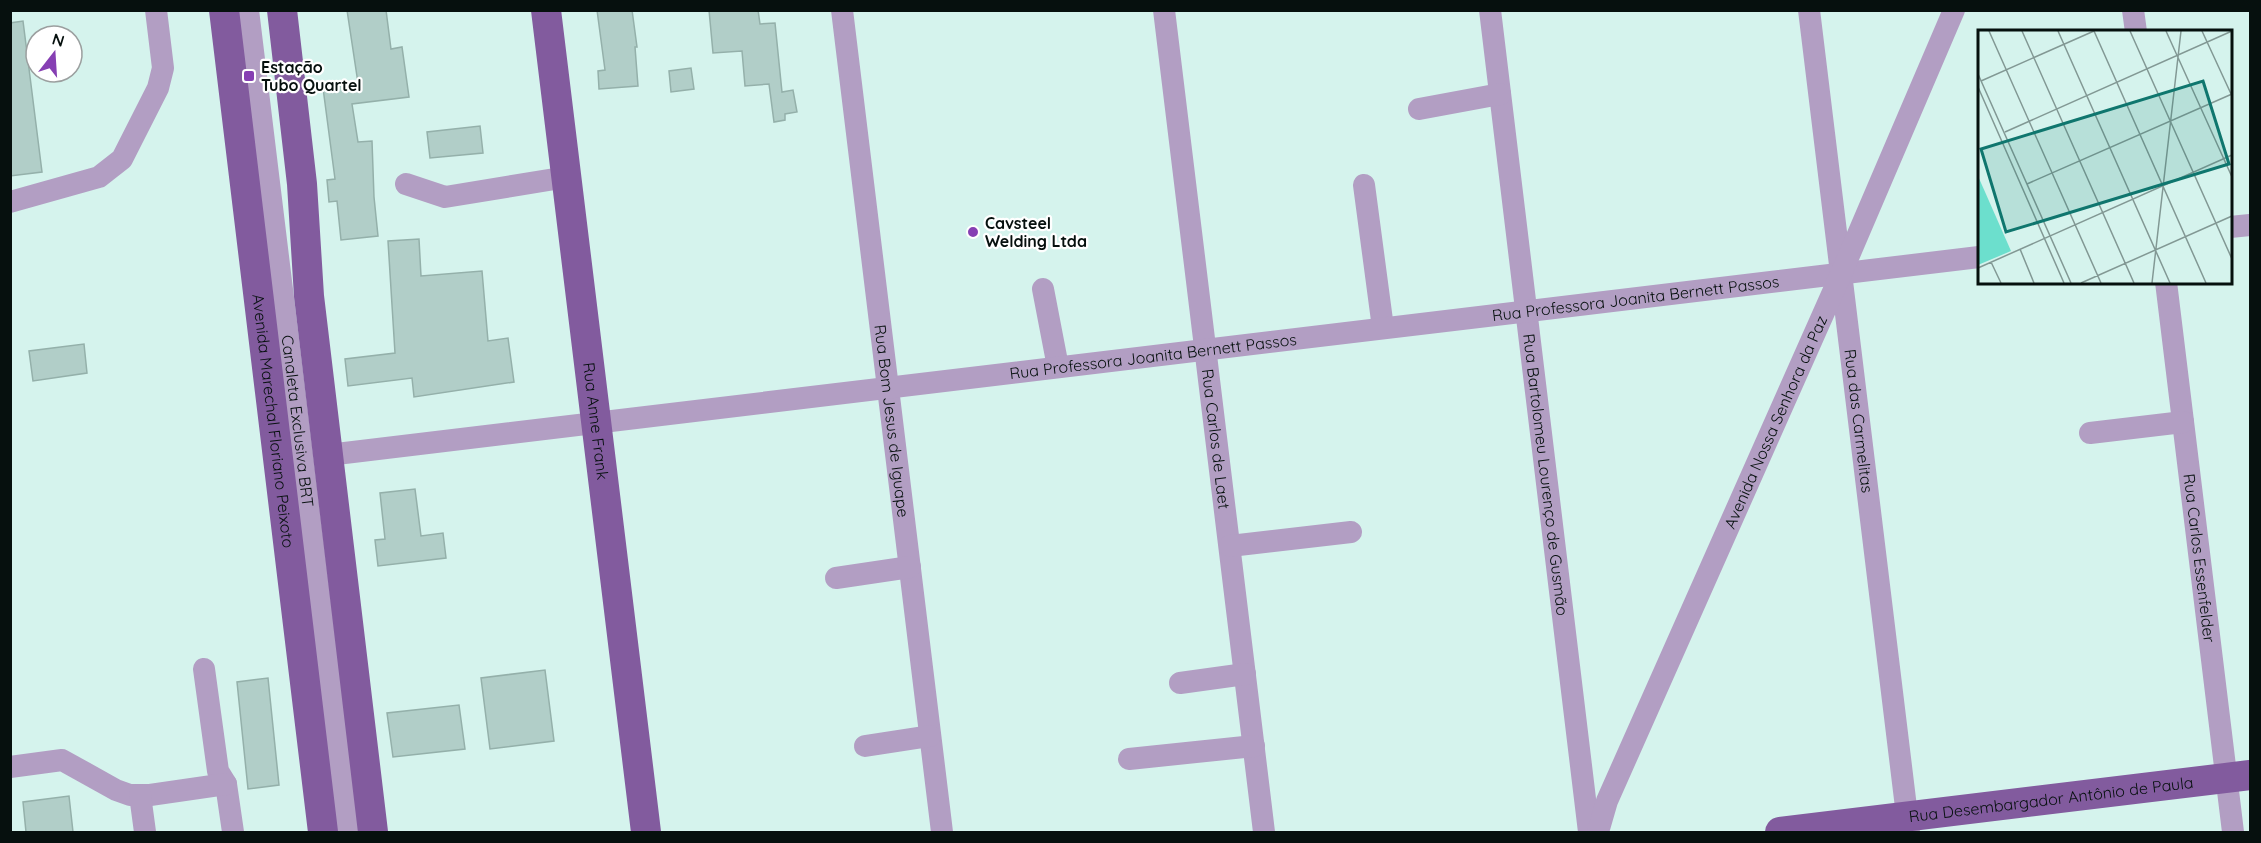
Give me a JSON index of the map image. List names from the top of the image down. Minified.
{"streets":{"main road":["Rua Anne Frank","Avenida Marechal Floriano Peixoto","Rua Desembargador Antônio de Paula"],"street":["Rua Professora Joanita Bernett Passos","Rua Bom Jesus de Iguape","Avenida Nossa Senhora da Paz","Canaleta Exclusiva BRT","Rua das Carmelitas","Rua Carlos de Laet","Rua Bartolomeu Lourenço de Gusmão","Rua Carlos Essenfelder"]},"crossings":[["Rua Professora Joanita Bernett Passos","Rua Anne Frank"],["Rua Professora Joanita Bernett Passos","Rua Bom Jesus de Iguape"],["Rua Professora Joanita Bernett Passos","Avenida Nossa Senhora da Paz"],["Rua Professora Joanita Bernett Passos","Rua das Carmelitas"],["Rua Professora Joanita Bernett Passos","Rua Carlos de Laet"],["Rua Professora Joanita Bernett Passos","Rua Bartolomeu Lourenço de Gusmão"],["Avenida Nossa Senhora da Paz","Rua das Carmelitas"],["Rua das Carmelitas","Rua Desembargador Antônio de Paula"],["Rua Carlos Essenfelder","Rua Desembargador Antônio de Paula"]],"places":{"transit":["Estação Tubo Quartel"],"other":["Cavsteel Welding Ltda"]},"north":"top"}
